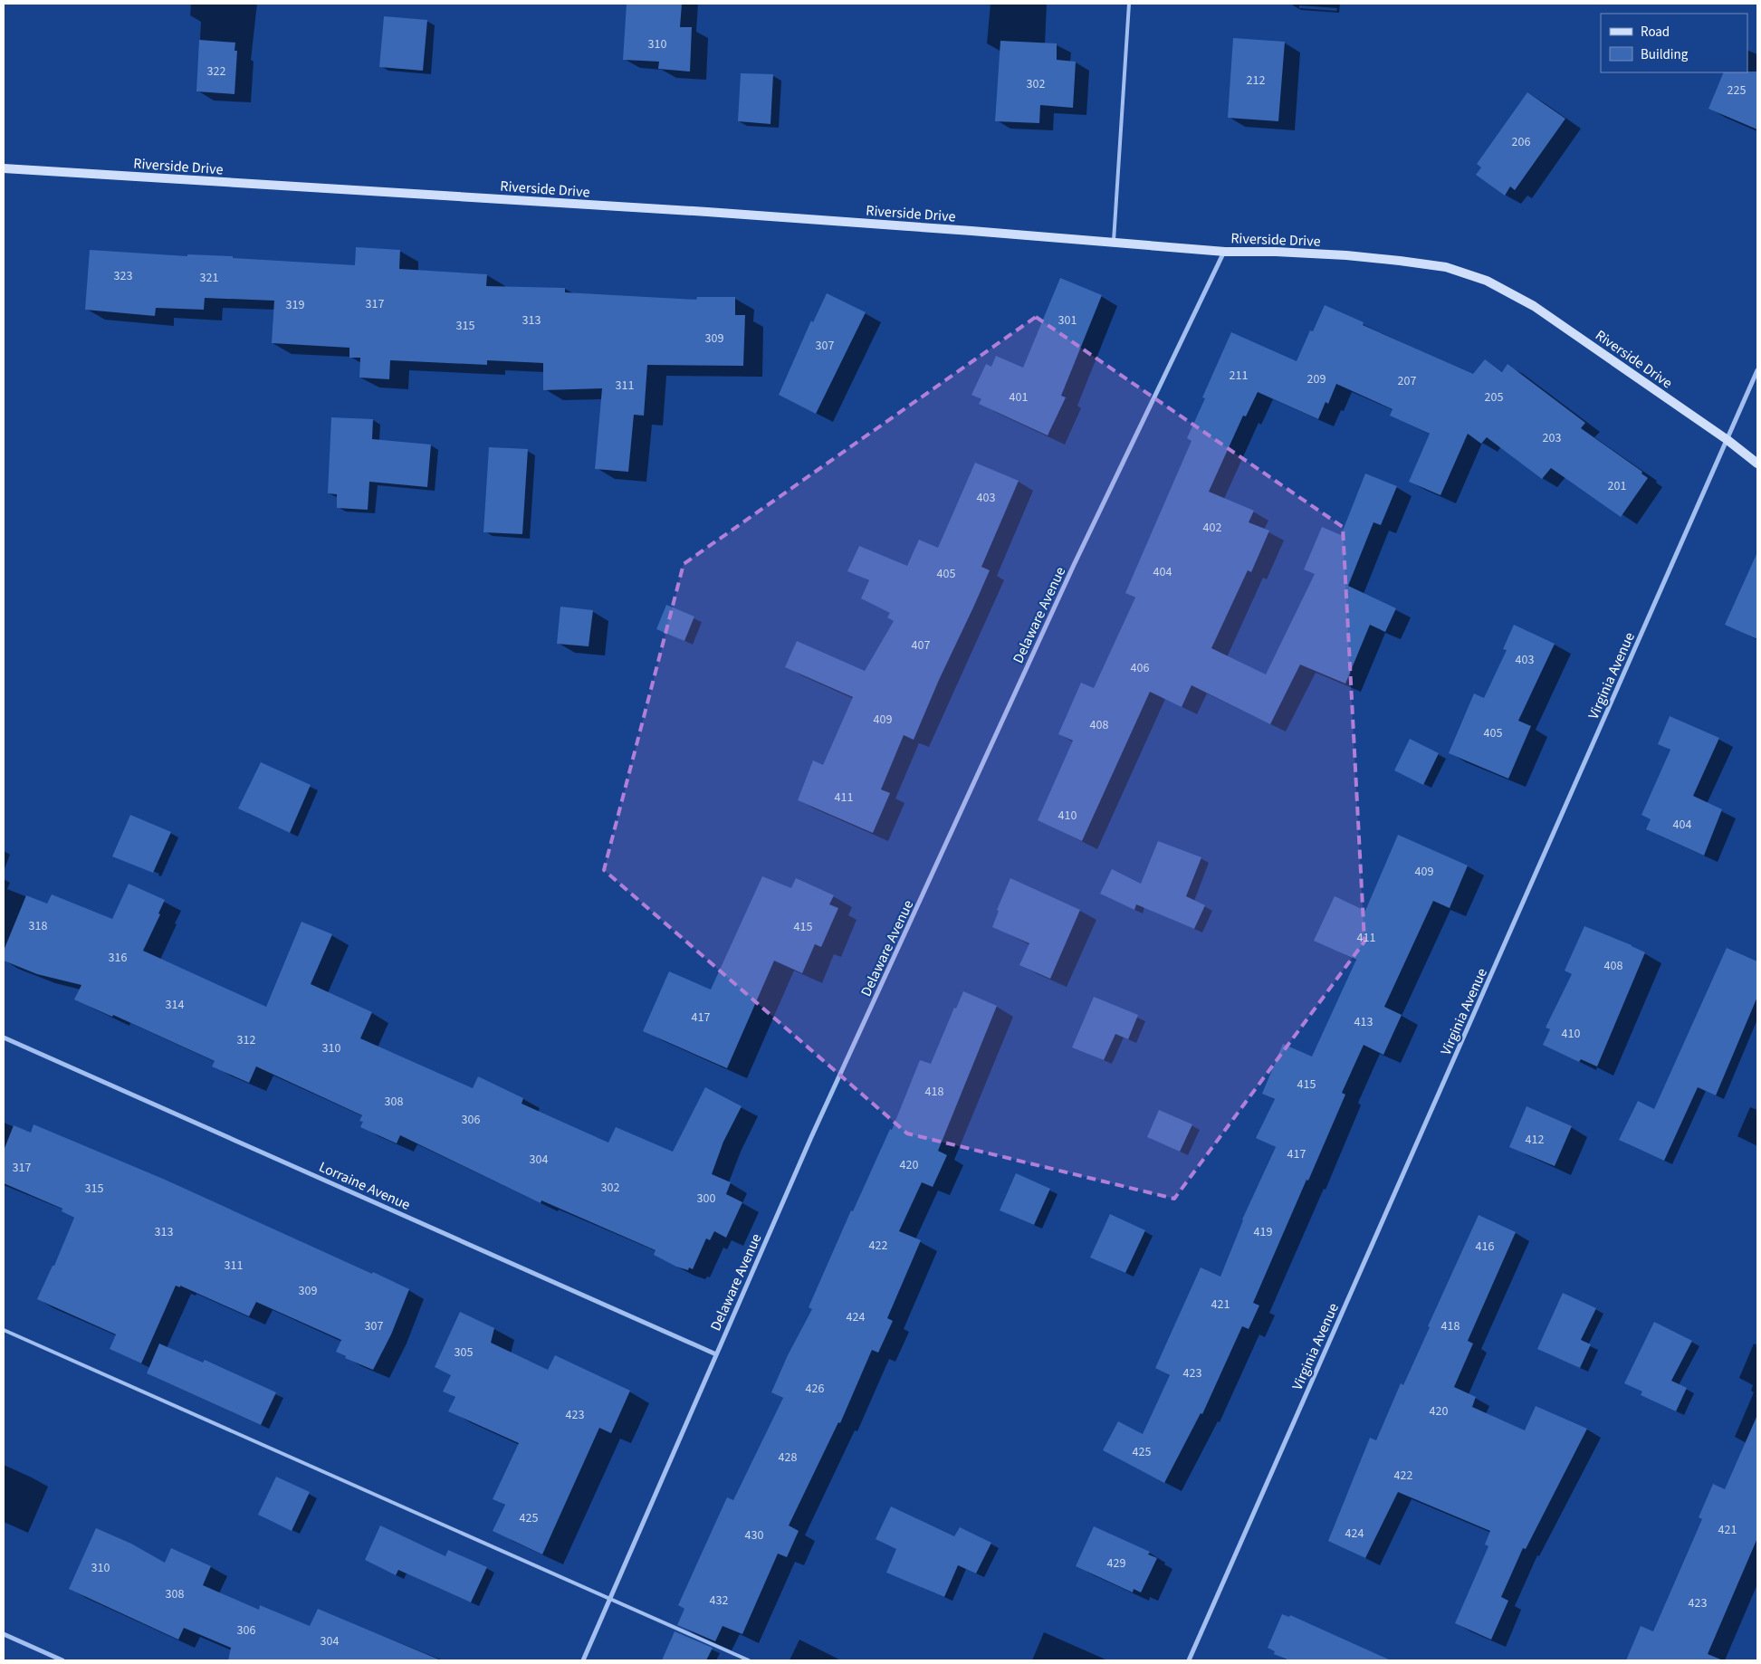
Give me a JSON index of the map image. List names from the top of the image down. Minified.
{"streets":{"street":["Riverside Drive","Delaware Avenue","Virginia Avenue","Lorraine Avenue"]},"crossings":[["Riverside Drive","Delaware Avenue"],["Riverside Drive","Virginia Avenue"],["Delaware Avenue","Lorraine Avenue"]],"house_numbers":["310","322","212","302","225","206","323","321","317","319","313","301","315","309","307","211","209","207","311","401","205","203","201","403","402","404","405","407","403","406","409","408","405","411","410","404","409","318","415","411","316","408","314","417","413","410","312","310","415","418","308","306","412","417","304","420","317","302","315","300","313","419","422","416","311","309","421","424","307","418","305","423","426","420","423","425","428","422","425","421","424","430","429","310","308","432","423","306","304"],"legend":["Road","Building"]}
